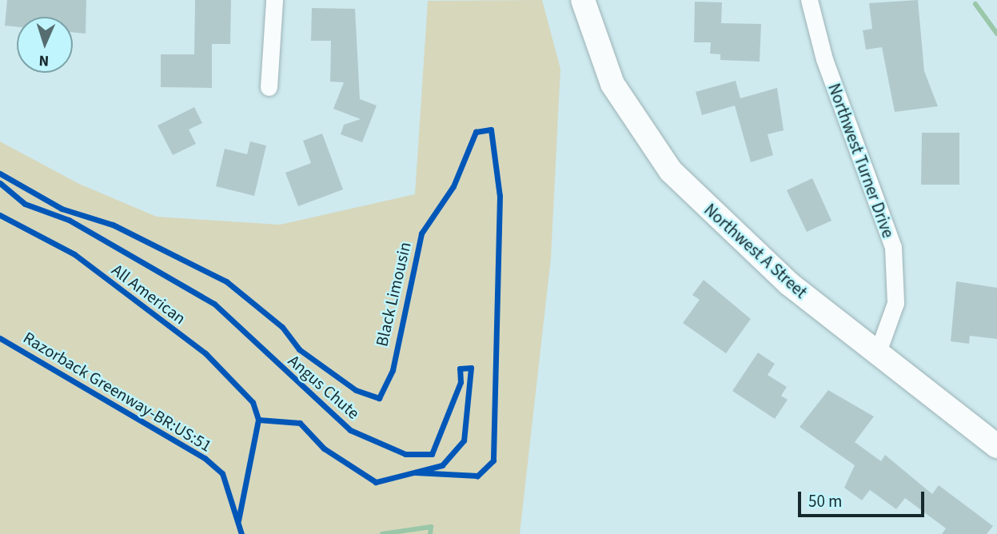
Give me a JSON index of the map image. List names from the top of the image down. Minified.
{"streets":{"street":["Northwest Turner Drive","Northwest A Street"],"cycle path":["All American","Black Limousin","Razorback Greenway-BR:US:51"]},"crossings":[["Northwest Turner Drive","Northwest A Street"]],"scale_bar":"50 m","north":"bottom"}
